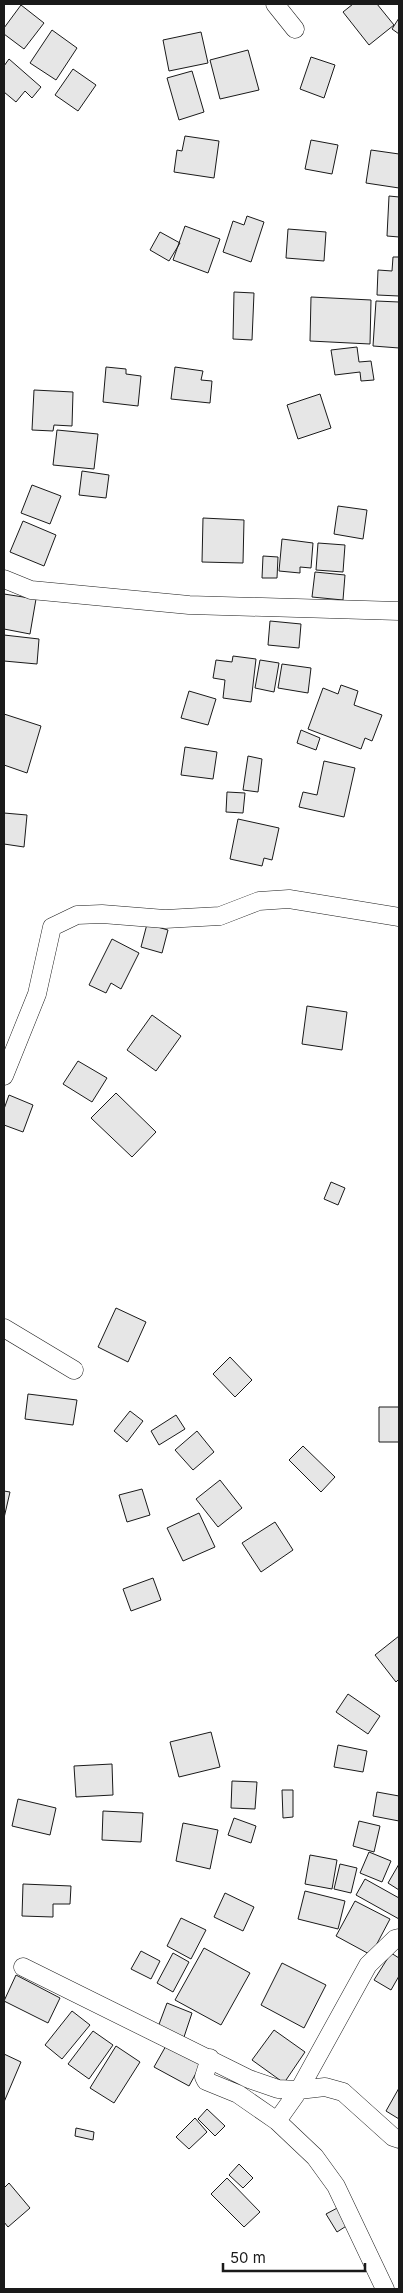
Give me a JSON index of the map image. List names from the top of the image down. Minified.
{"scale_bar":"50 m"}
